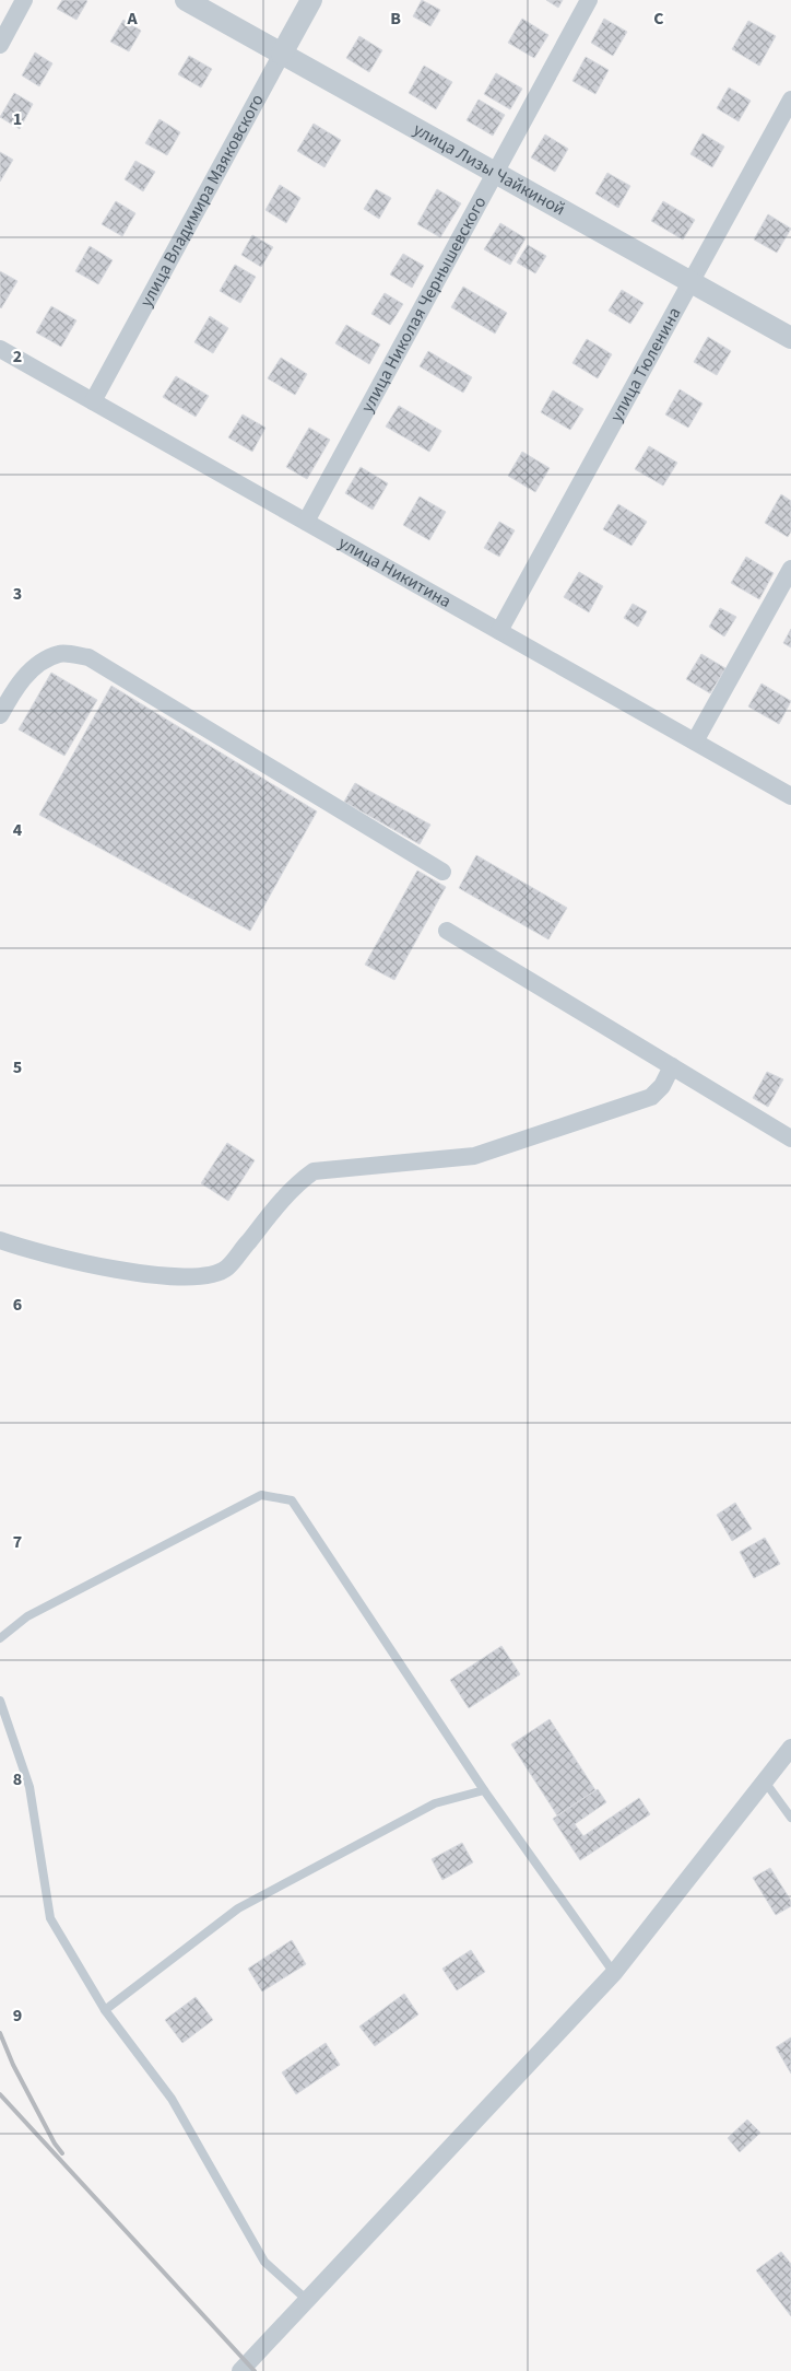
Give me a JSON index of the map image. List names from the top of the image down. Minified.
{"streets":{"street":["улица Лизы Чайкиной","улица Владимира Маяковского","улица Николая Чернышевского","улица Тюленина","улица Никитина"]},"crossings":[["улица Лизы Чайкиной","улица Владимира Маяковского"],["улица Лизы Чайкиной","улица Николая Чернышевского"],["улица Лизы Чайкиной","улица Тюленина"],["улица Владимира Маяковского","улица Никитина"],["улица Николая Чернышевского","улица Никитина"],["улица Тюленина","улица Никитина"]],"grid":{"columns":["A","B","C"],"rows":["1","2","3","4","5","6","7","8","9"]}}
